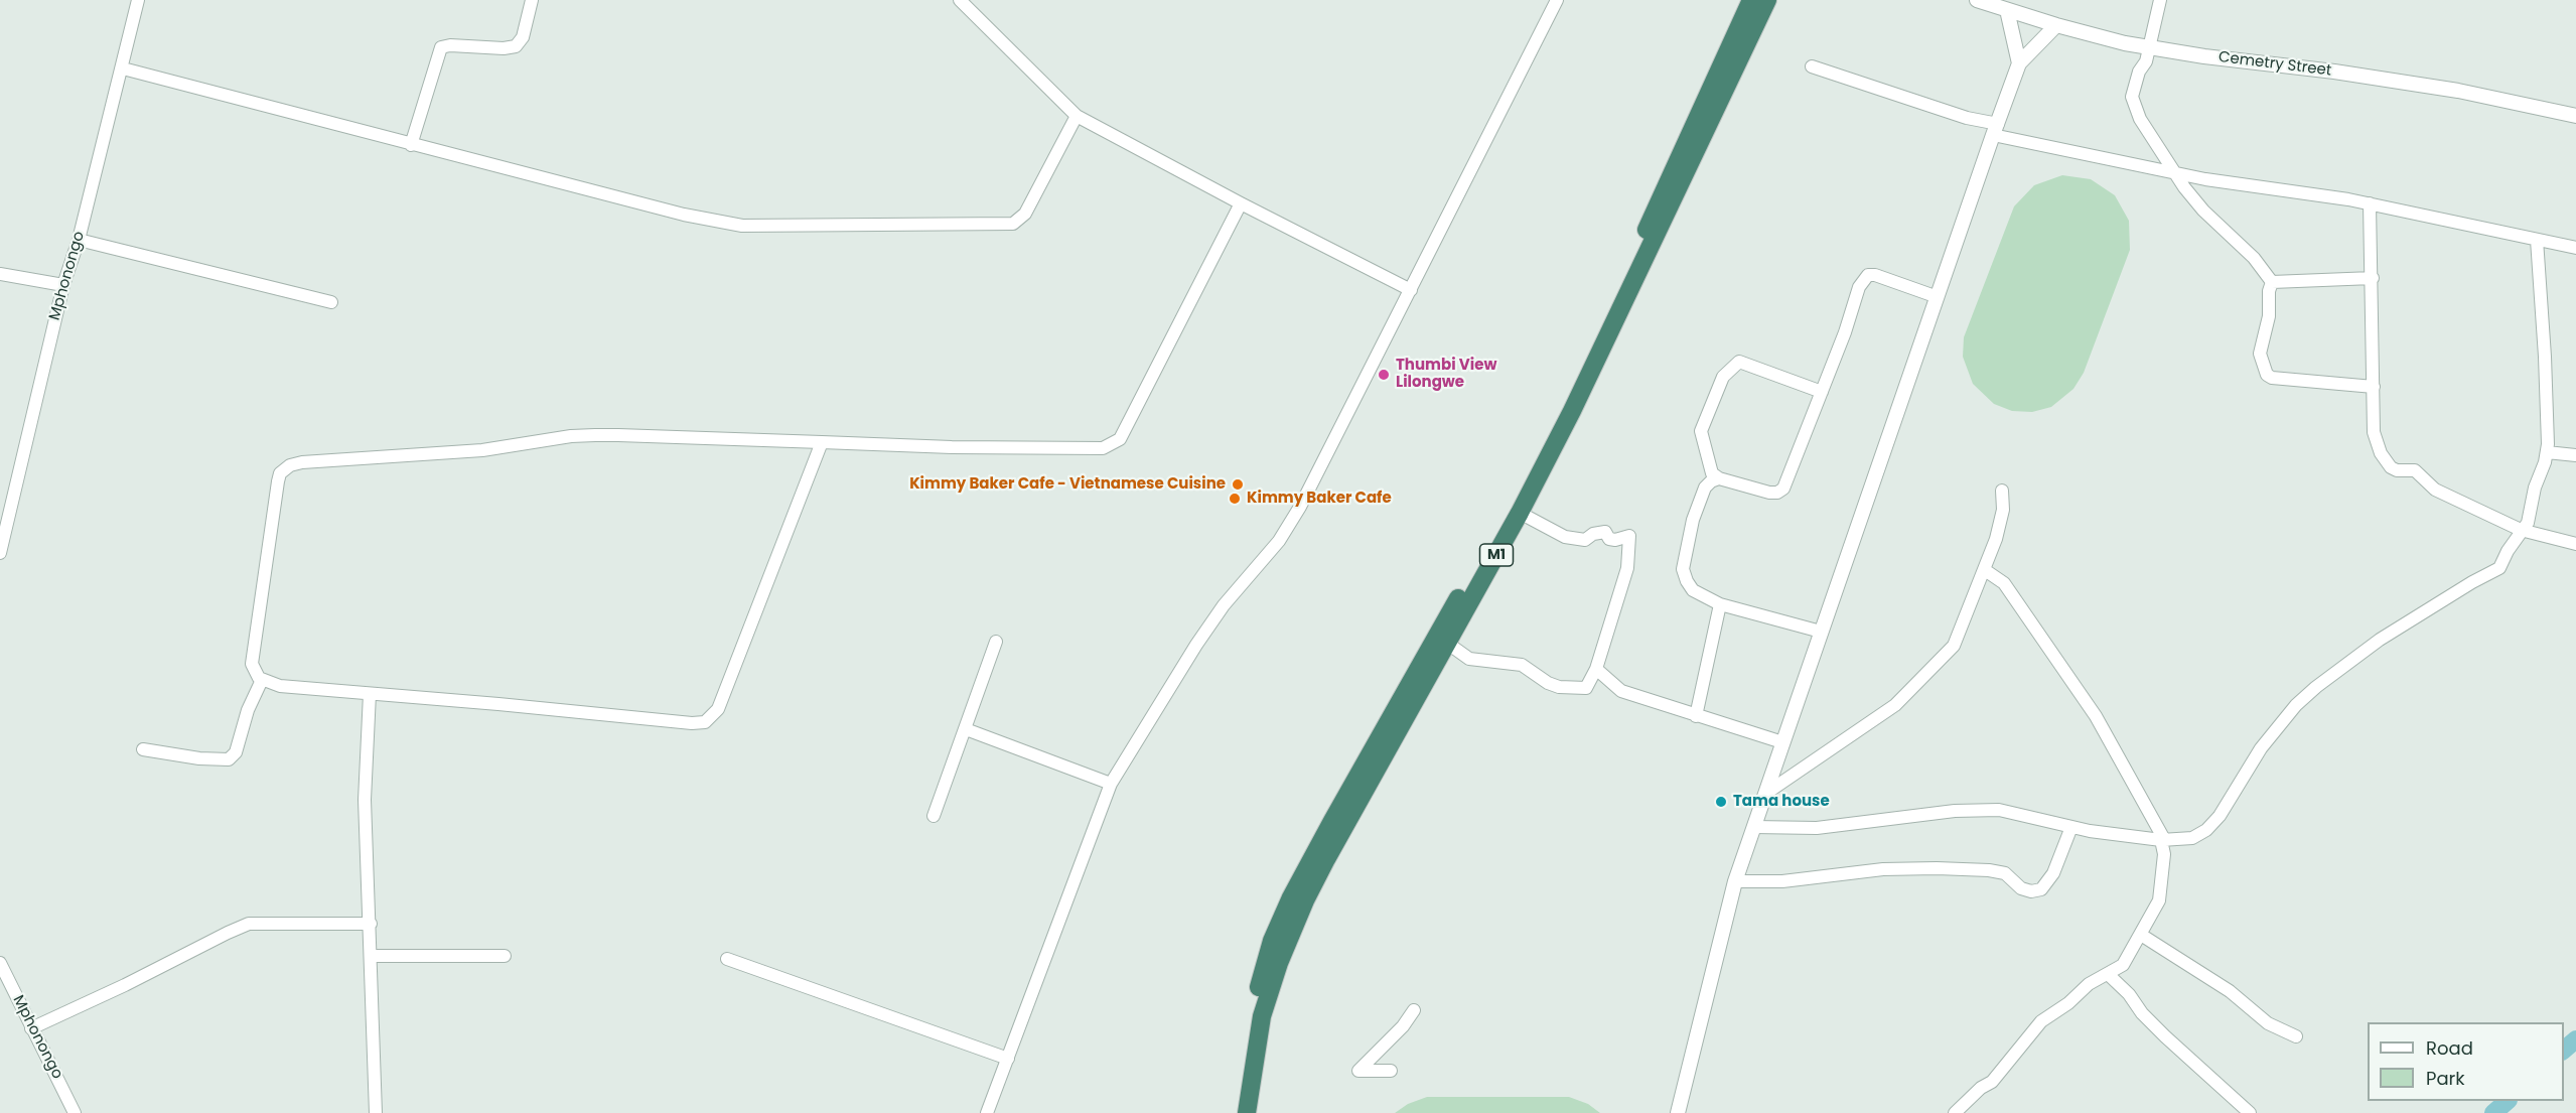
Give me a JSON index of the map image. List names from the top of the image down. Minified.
{"streets":{"highway":["M1"],"street":["Cemetry Street","Mphonongo"]},"places":["Thumbi View Lilongwe","Kimmy Baker Cafe - Vietnamese Cuisine","Kimmy Baker Cafe","Tama house"],"legend":["Road","Park"]}
